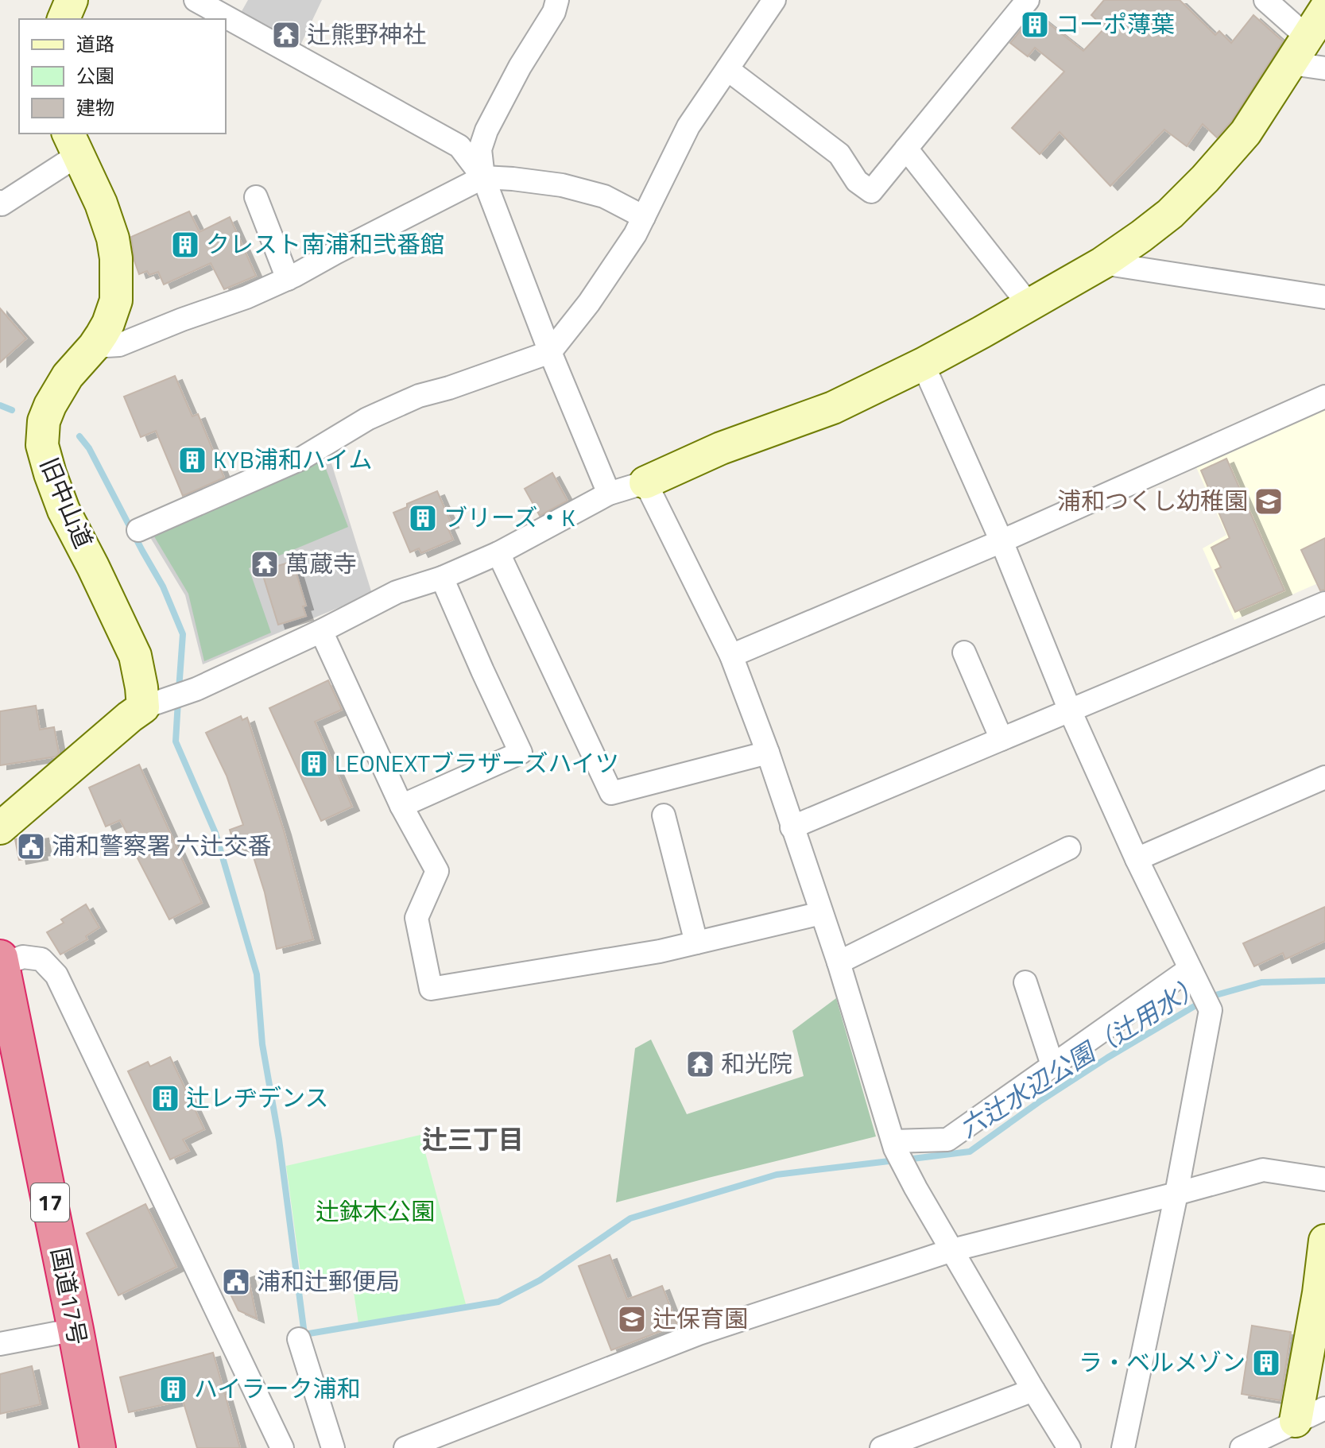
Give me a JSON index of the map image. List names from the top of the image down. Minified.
{"streets":{"highway":["17","国道17号"],"street":["旧中山道"]},"districts":["辻三丁目"],"water":["六辻水辺公園（辻用水）"],"parks":["辻鉢木公園"],"places":{"building":["コーポ薄葉","クレスト南浦和弐番館","KYB浦和ハイム","ブリーズ・K","LEONEXTブラザーズハイツ","辻レヂデンス","ラ・ベルメゾン","ハイラーク浦和"],"temple":["辻熊野神社","萬蔵寺","和光院"],"school or university":["浦和つくし幼稚園","辻保育園"],"public building":["浦和警察署 六辻交番","浦和辻郵便局"]},"legend":["道路","公園","建物"]}
